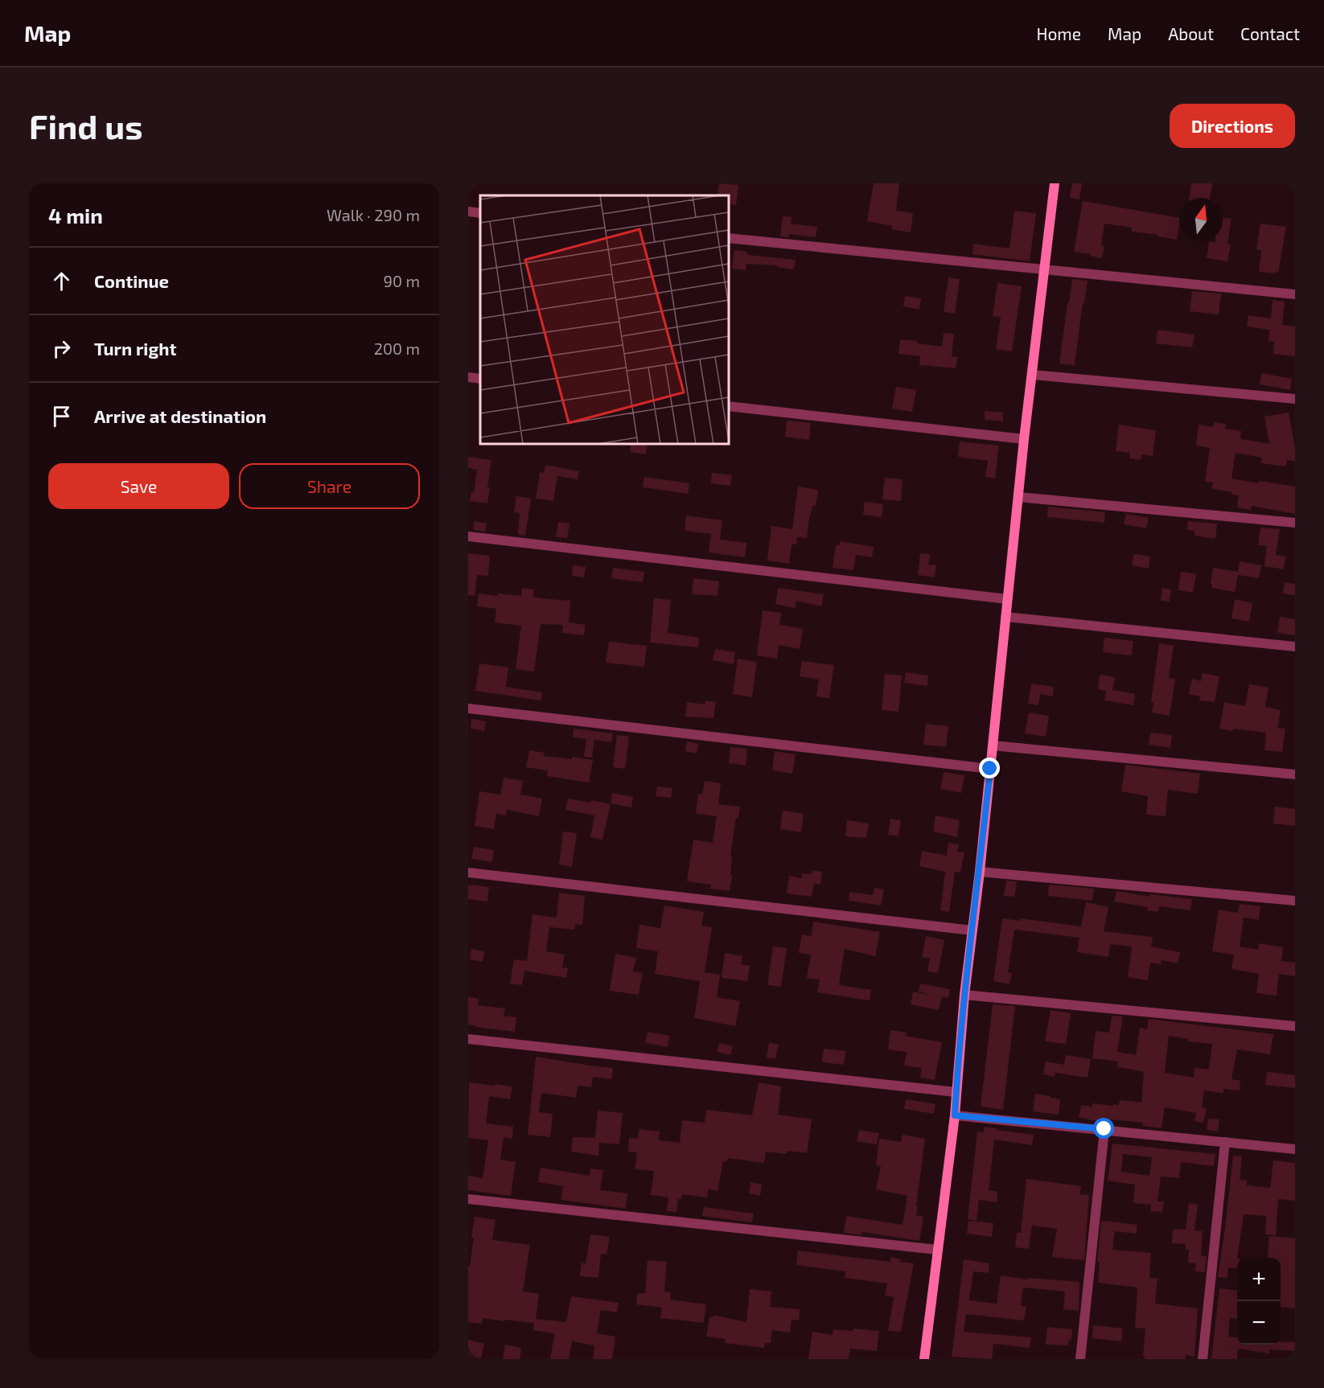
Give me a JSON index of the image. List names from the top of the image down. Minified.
{"north":"top","page":{"header":"Map","nav":["Home","Map","About","Contact"],"buttons":["Directions",["Save","Share"]],"title":"Find us","heading":["4 min","Walk · 290 m"],"list":[["Continue","90 m"],["Turn right","200 m"],"Arrive at destination"],"map_buttons":["+","−"]}}
